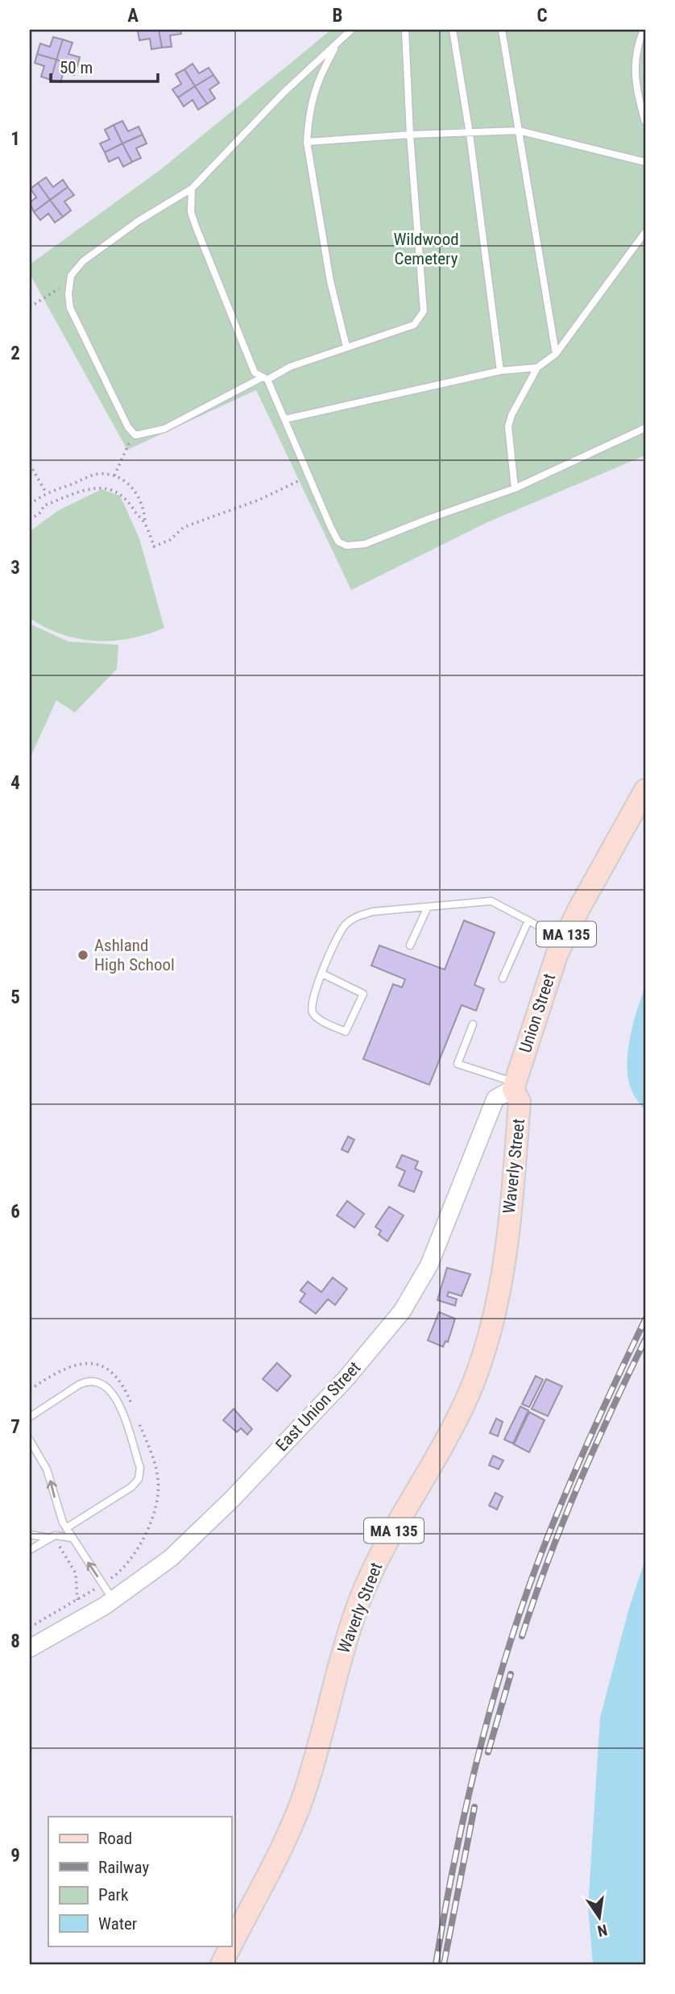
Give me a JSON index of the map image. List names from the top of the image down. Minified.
{"streets":{"main road":["MA 135","Union Street","Waverly Street"],"street":["East Union Street"]},"crossings":[["Union Street","Waverly Street"],["Union Street","East Union Street"],["Waverly Street","East Union Street"]],"parks":["Wildwood Cemetery"],"places":["Ashland High School"],"legend":["Road","Railway","Park","Water"],"scale_bar":"50 m","north":"bottom","grid":{"columns":["A","B","C"],"rows":["1","2","3","4","5","6","7","8","9"]}}
